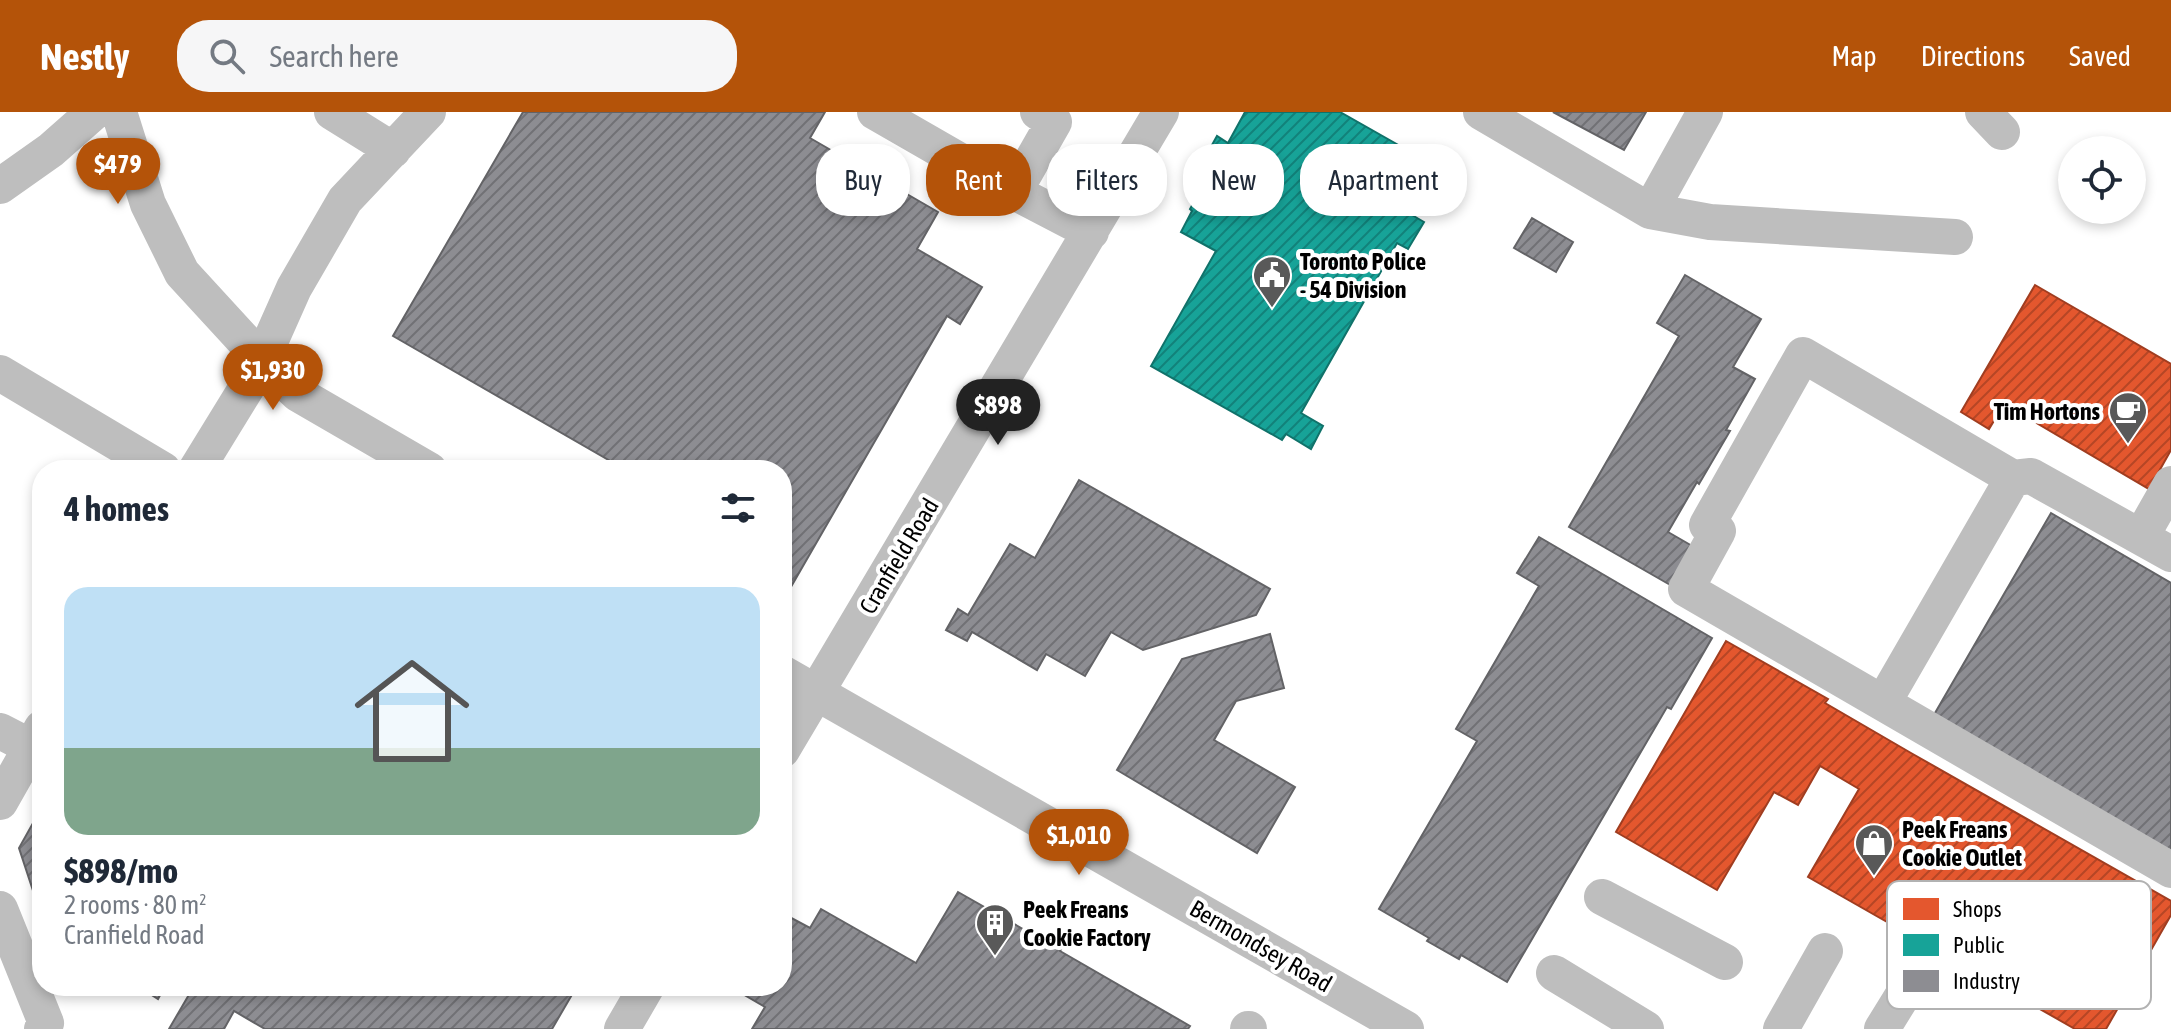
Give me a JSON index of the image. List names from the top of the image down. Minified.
{"streets":{"street":["Cranfield Road","Bermondsey Road"]},"crossings":[["Cranfield Road","Bermondsey Road"]],"places":{"public building":["Toronto Police - 54 Division"],"cafe":["Tim Hortons"],"shop":["Peek Freans Cookie Outlet"],"building":["Peek Freans Cookie Factory"]},"legend":["Shops","Public","Industry"],"page":{"header":"Nestly","search":"Search here","nav":["Map","Directions","Saved"],"price":["$479","$1,930","$898","$1,010"],"chip":["Buy","Rent","Filters","New","Apartment"],"heading":"4 homes","list":[{"name":"$898/mo","note":"2 rooms · 80 m² · Cranfield Road"}]}}
